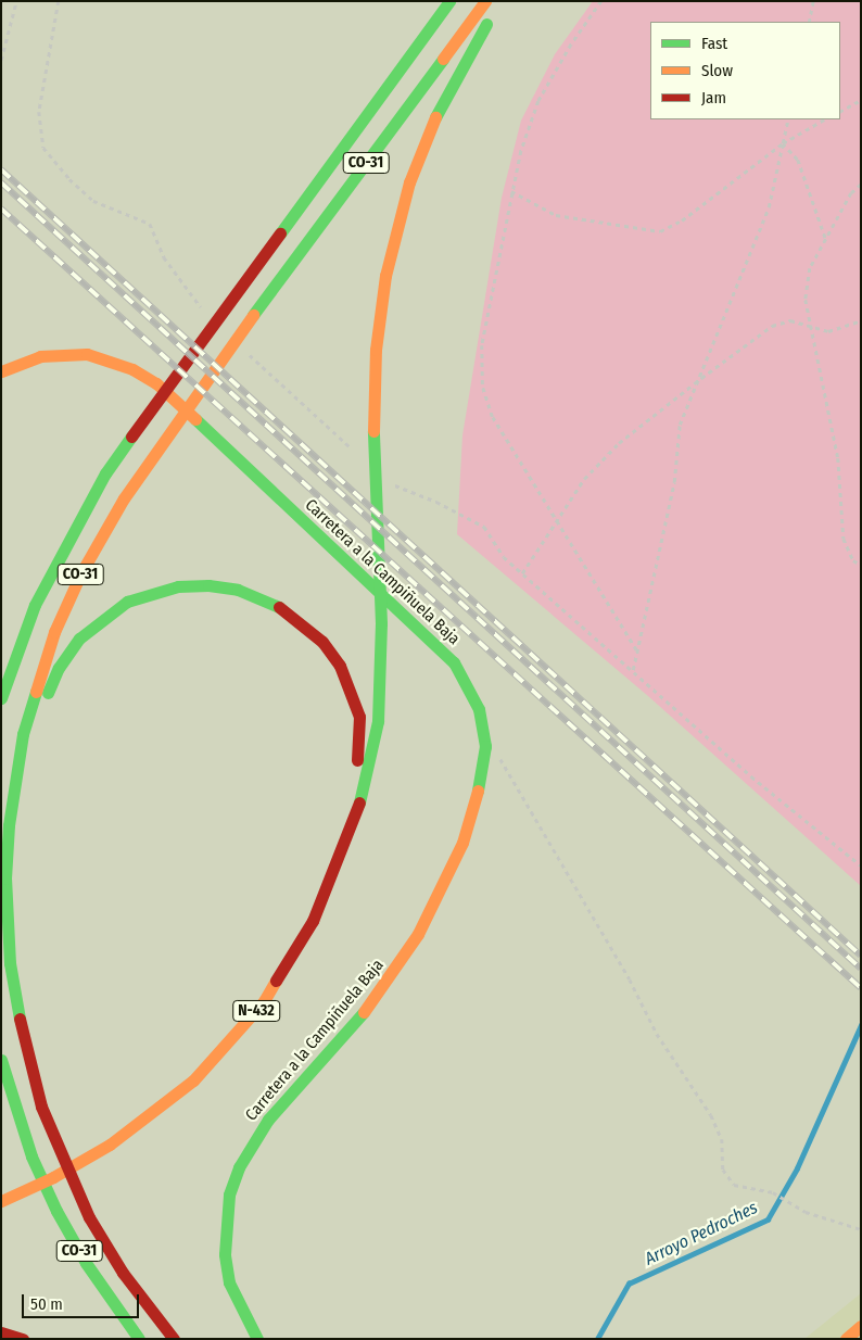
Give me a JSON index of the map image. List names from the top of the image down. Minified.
{"streets":{"main road":["CO-31","Carretera a la Campiñuela Baja","N-432"]},"water":["Arroyo Pedroches"],"legend":["Fast","Slow","Jam"],"scale_bar":"50 m"}
